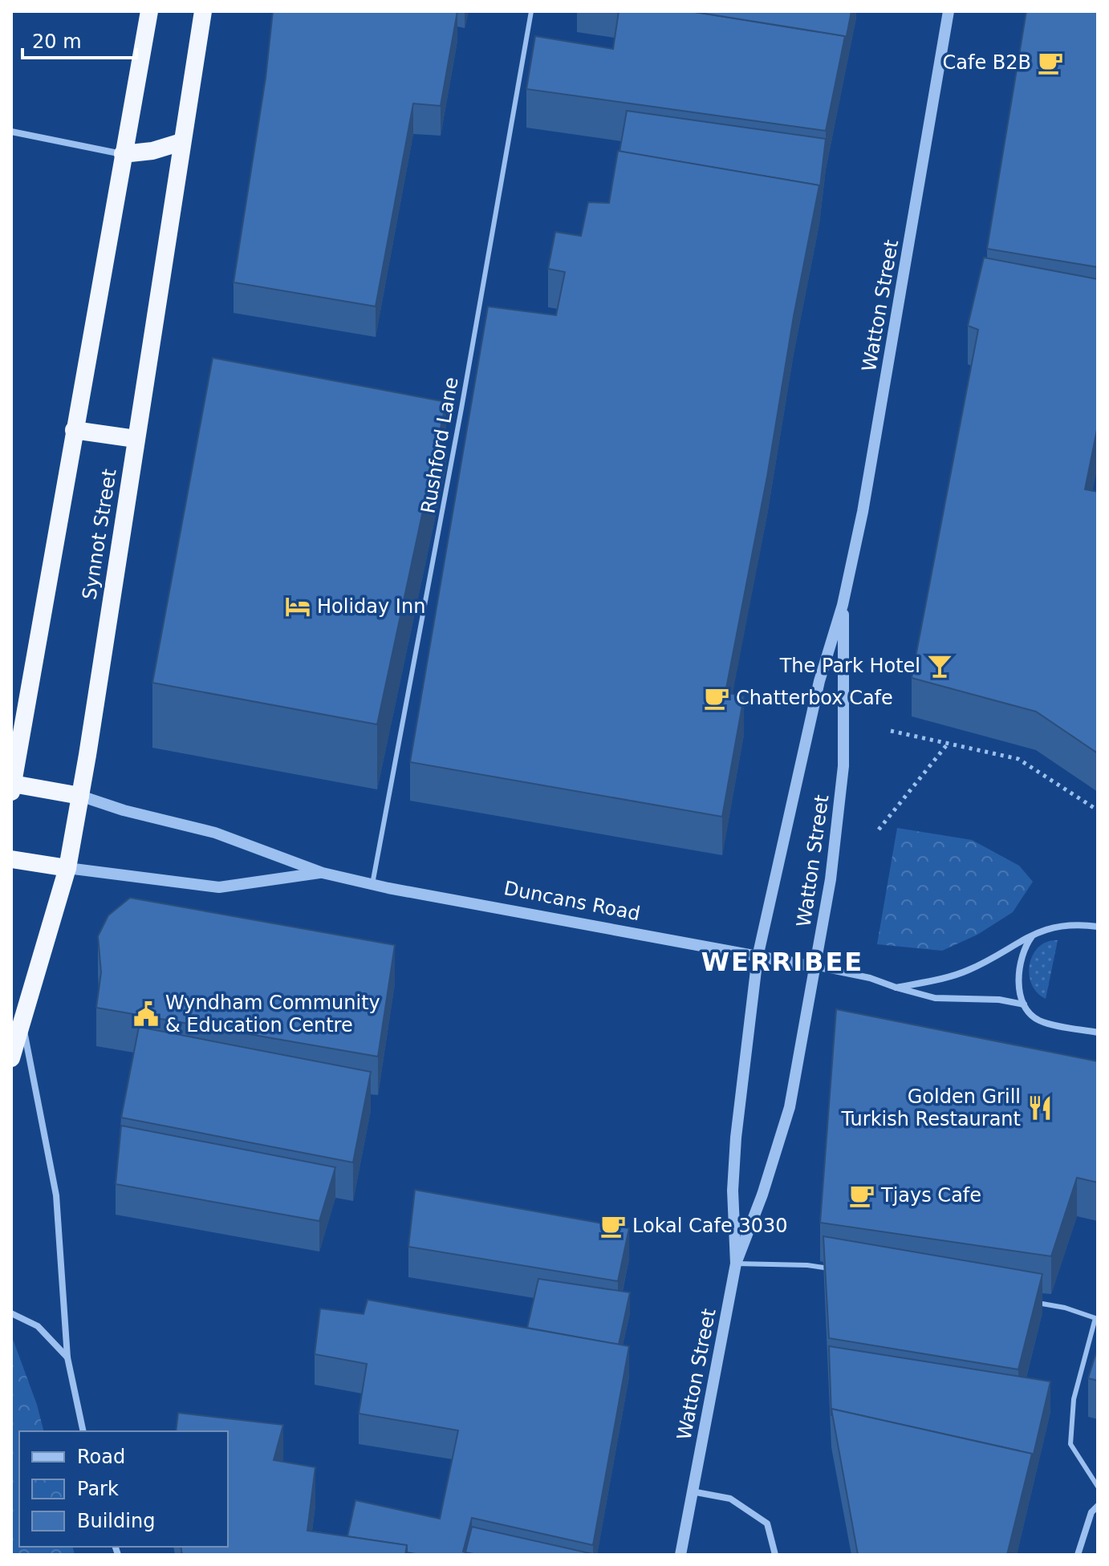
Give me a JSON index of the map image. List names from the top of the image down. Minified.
{"streets":{"highway":["Synnot Street","Duncans Road"],"street":["Watton Street"],"lane":["Rushford Lane"]},"crossings":[["Watton Street","Duncans Road"],["Rushford Lane","Duncans Road"],["Synnot Street","Duncans Road"]],"districts":["WERRIBEE"],"places":{"cafe":["Cafe B2B","Chatterbox Cafe","Tjays Cafe","Lokal Cafe 3030"],"hotel":["Holiday Inn"],"bar":["The Park Hotel"],"public building":["Wyndham Community & Education Centre"],"restaurant":["Golden Grill Turkish Restaurant"]},"legend":["Road","Park","Building"],"scale_bar":"20 m"}
